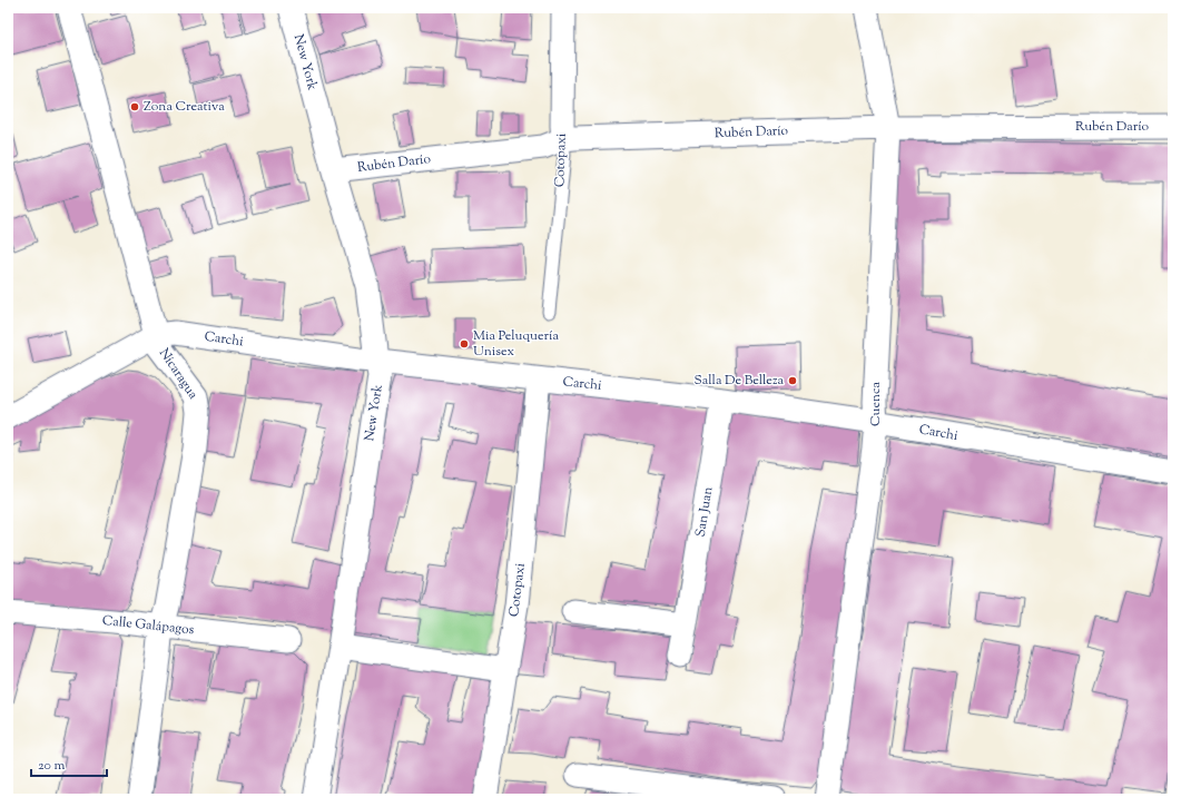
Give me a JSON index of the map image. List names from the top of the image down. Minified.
{"streets":{"street":["New York","Rubén Darío","Cotopaxi","Carchi","Nicaragua","Cuenca","San Juan","Calle Galápagos"]},"crossings":[["New York","Rubén Darío"],["New York","Carchi"],["Rubén Darío","Cotopaxi"],["Rubén Darío","Cuenca"],["Cotopaxi","Carchi"],["Carchi","Nicaragua"],["Carchi","Cuenca"],["Carchi","San Juan"],["Nicaragua","Calle Galápagos"]],"places":["Zona Creativa","Mia Peluquería Unisex","Salla De Belleza"],"scale_bar":"20 m"}
